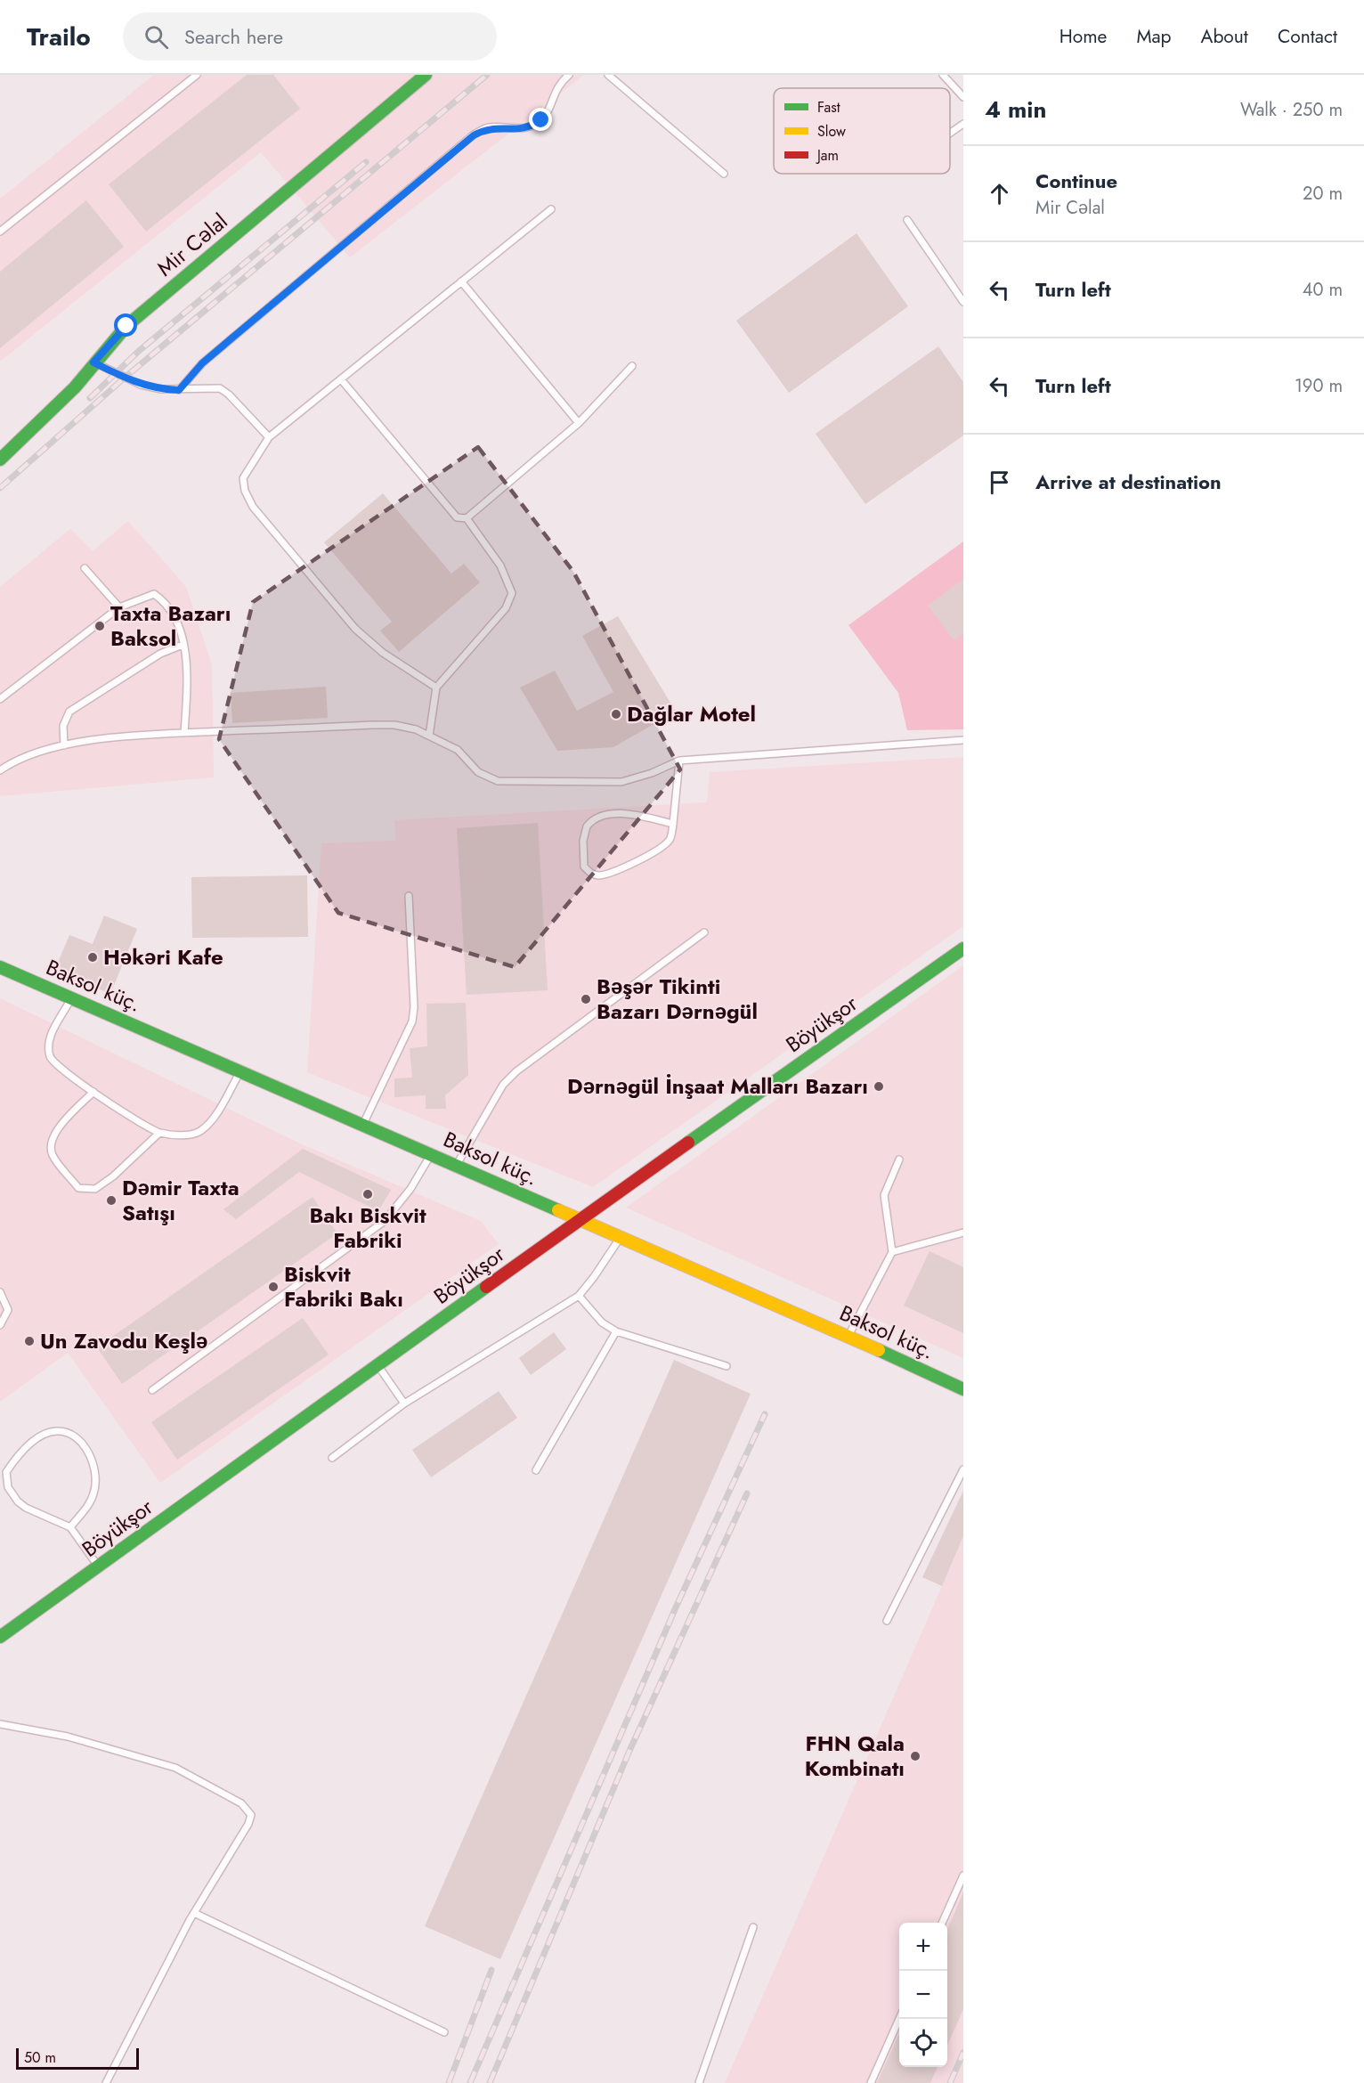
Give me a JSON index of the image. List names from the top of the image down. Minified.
{"streets":{"street":["Mir Cəlal","Baksol küç.","Böyükşor"]},"crossings":[["Baksol küç.","Böyükşor"]],"places":["Taxta Bazarı Baksol","Dağlar Motel","Həkəri Kafe","Bəşər Tikinti Bazarı Dərnəgül","Dərnəgül İnşaat Malları Bazarı","Bakı Biskvit Fabriki","Dəmir Taxta Satışı","Biskvit Fabriki Bakı","Un Zavodu Keşlə","FHN Qala Kombinatı"],"legend":["Fast","Slow","Jam"],"scale_bar":"50 m","page":{"header":"Trailo","search":"Search here","nav":["Home","Map","About","Contact"],"heading":["4 min","Walk · 250 m"],"list":[["Continue","Mir Cəlal","20 m"],["Turn left","40 m"],["Turn left","190 m"],"Arrive at destination"],"map_buttons":["+","−"],"scale":"50 m"}}
